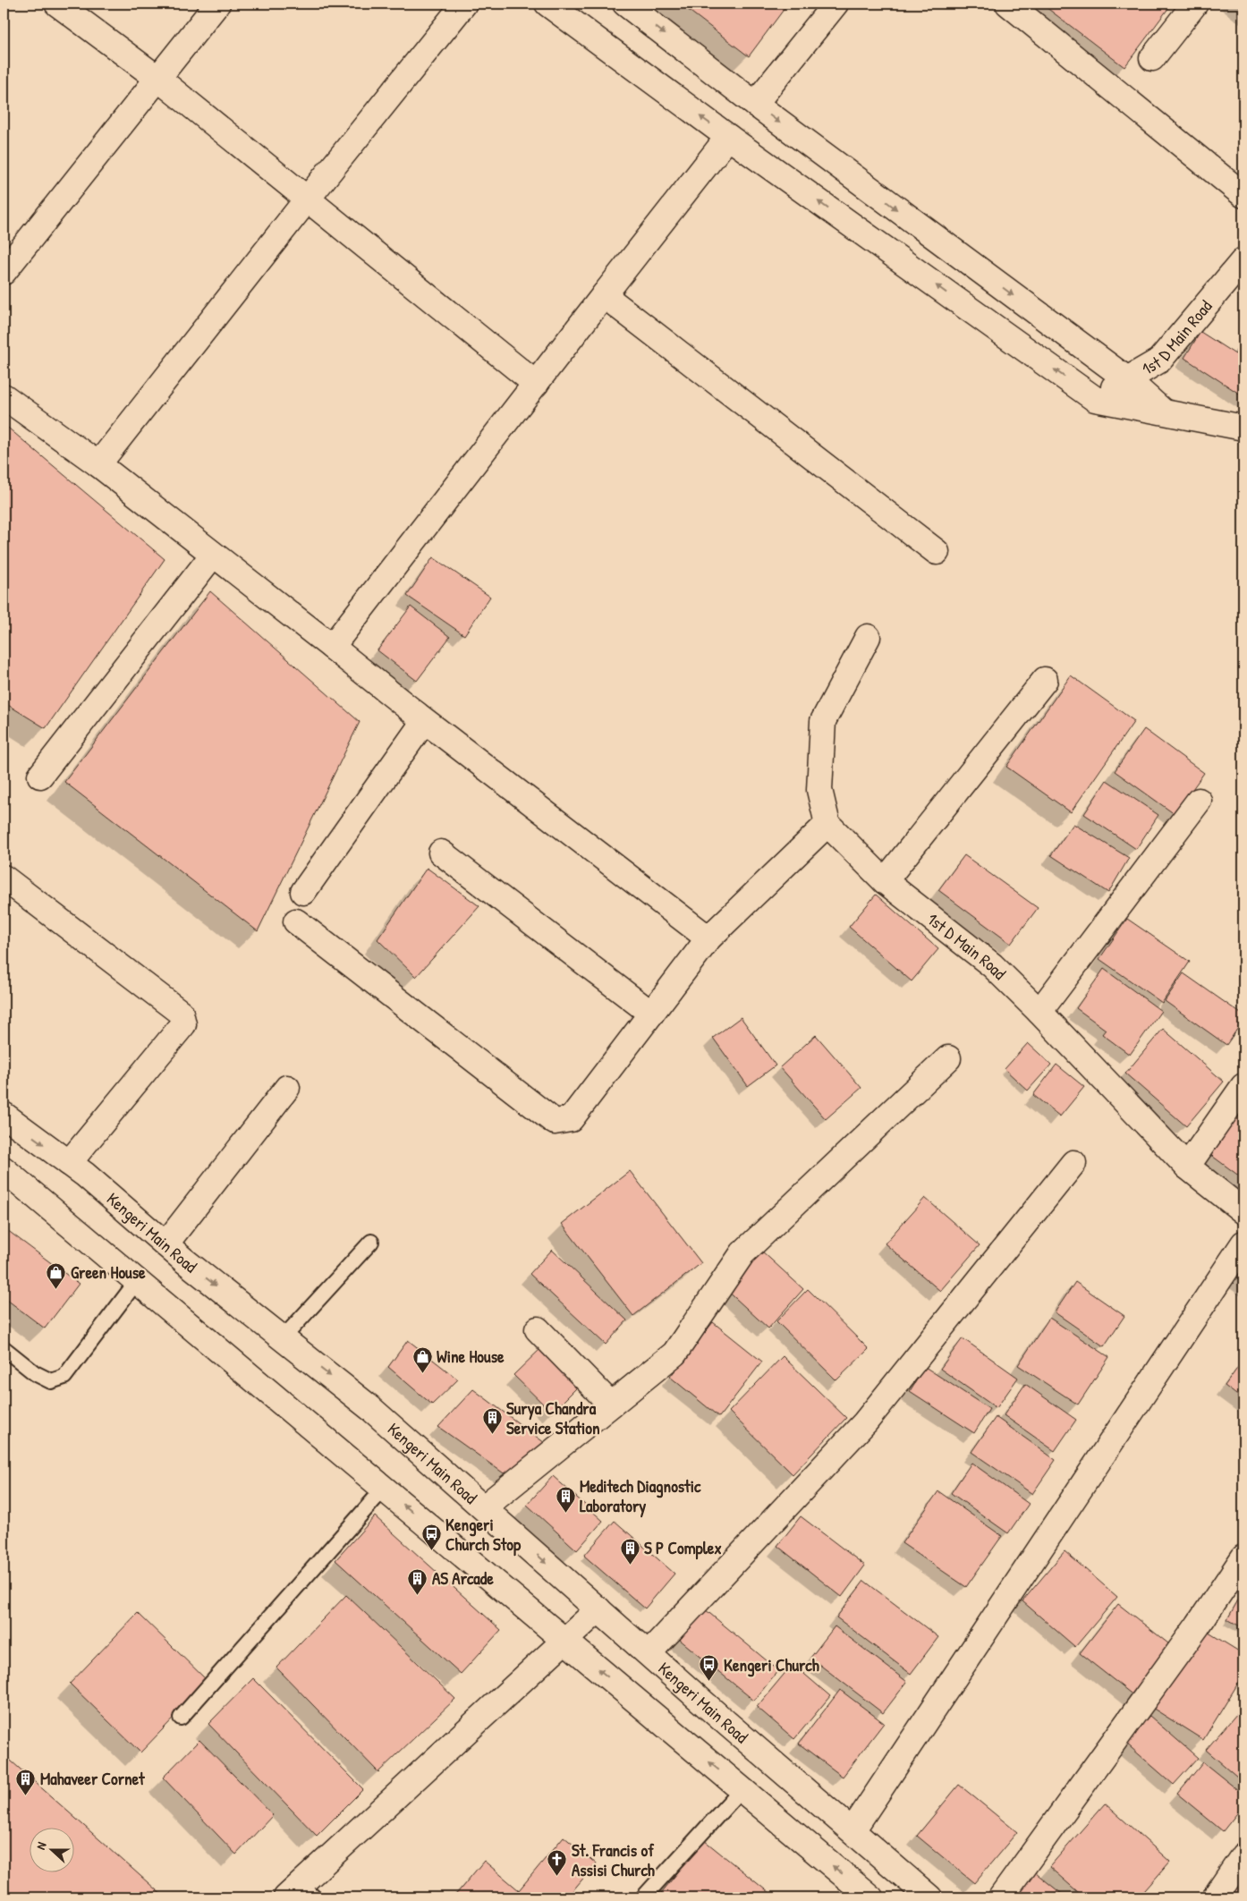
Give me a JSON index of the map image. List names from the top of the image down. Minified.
{"streets":{"street":["1st D Main Road","Kengeri Main Road"]},"places":{"shop":["Green House","Wine House"],"building":["Surya Chandra Service Station","Meditech Diagnostic Laboratory","S P Complex","AS Arcade","Mahaveer Cornet"],"bus stop":["Kengeri Church Stop","Kengeri Church"],"church":["St. Francis of Assisi Church"]},"north":"left"}
